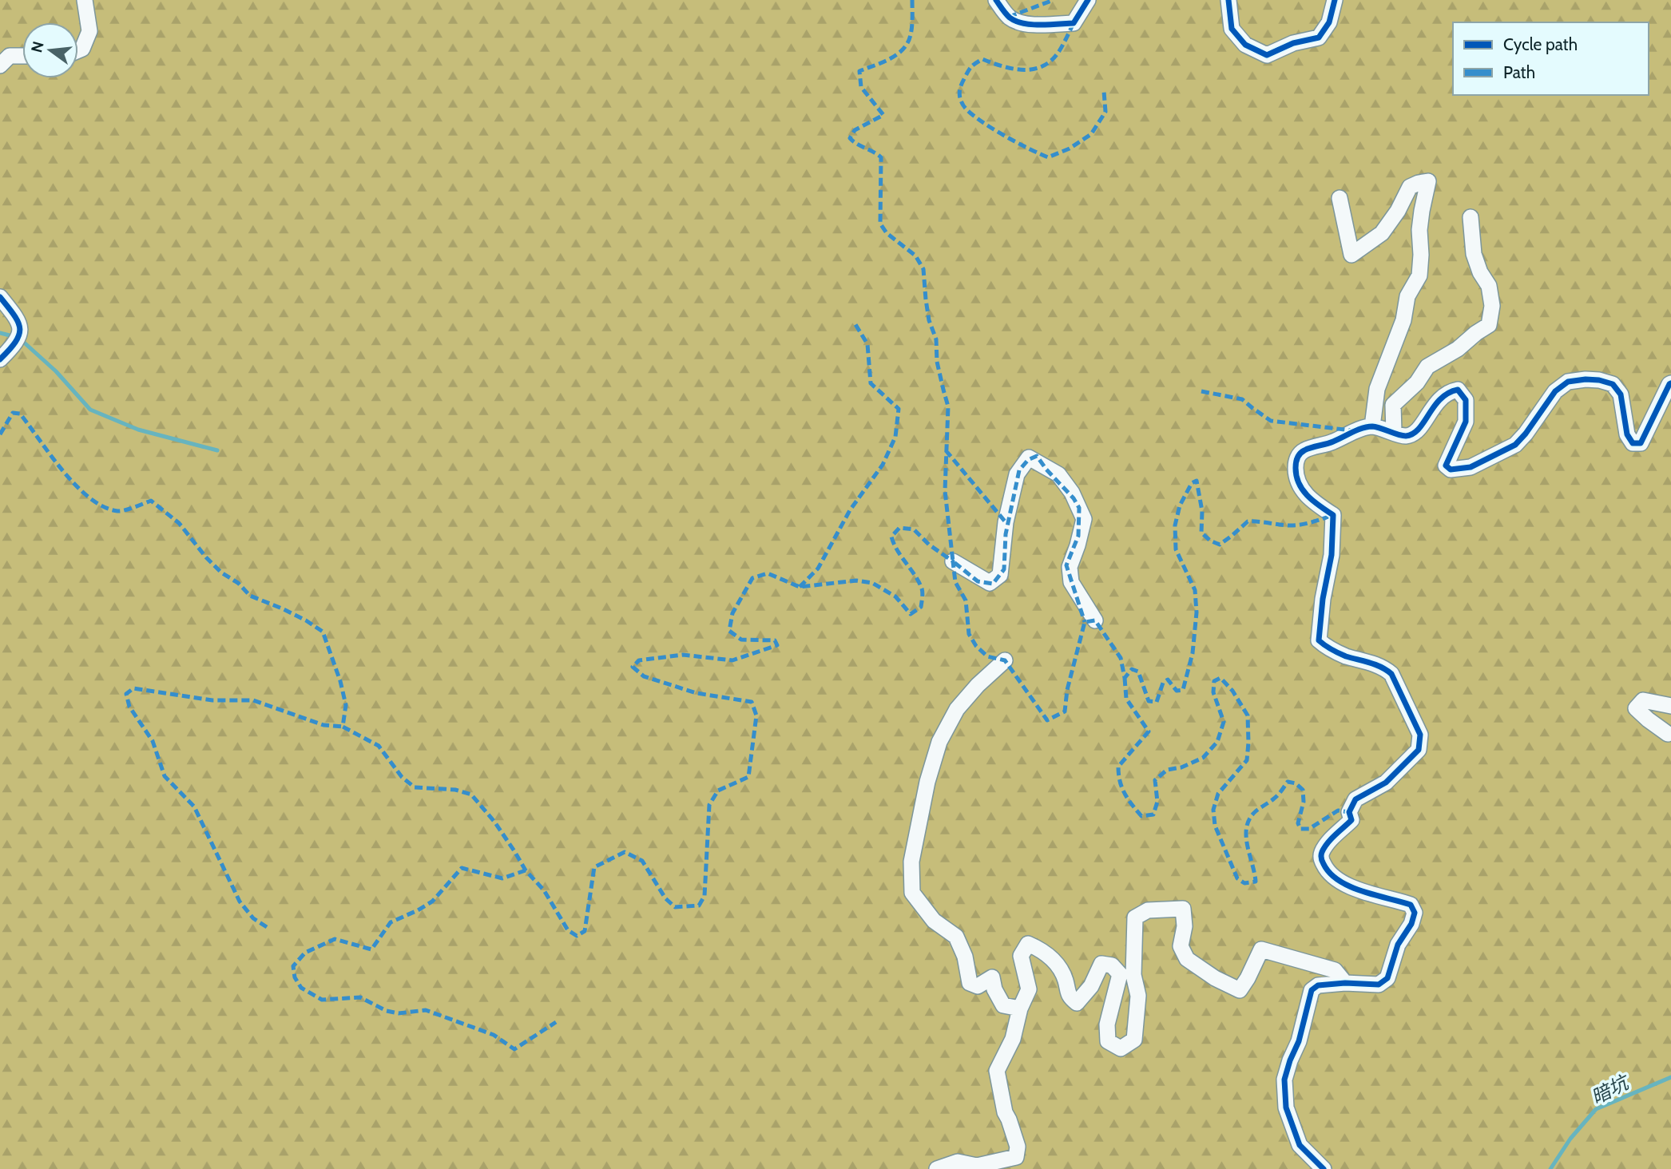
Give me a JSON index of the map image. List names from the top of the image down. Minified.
{"water":["暗坑"],"legend":["Cycle path","Path"],"north":"left"}
